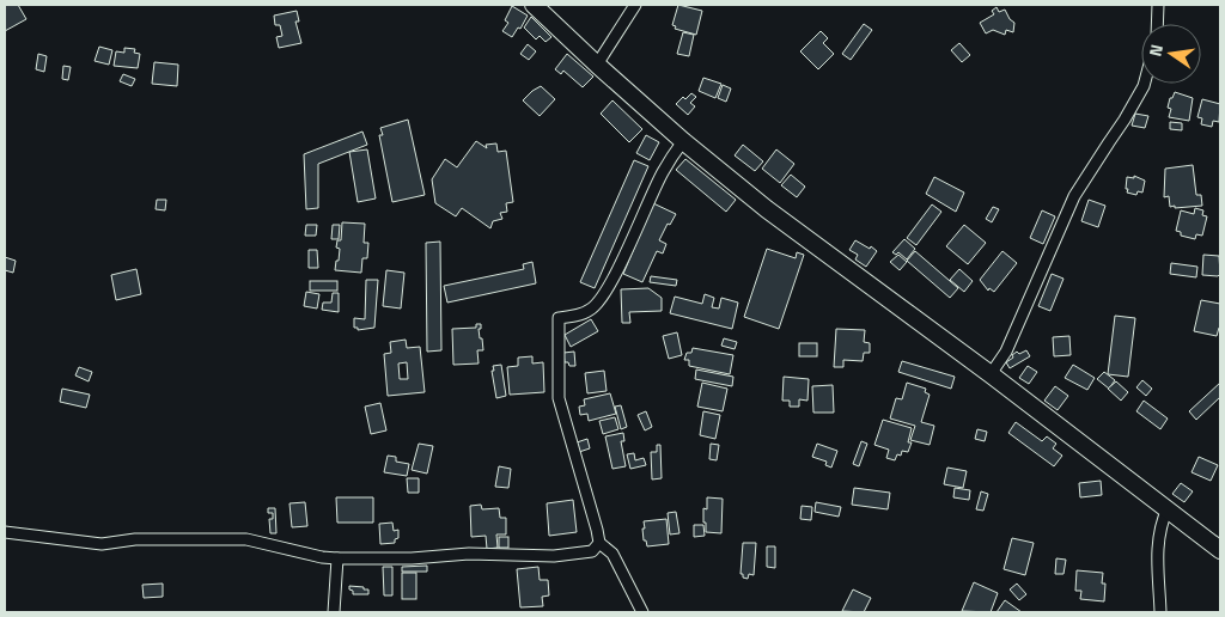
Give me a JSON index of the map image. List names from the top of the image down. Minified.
{"north":"left"}
